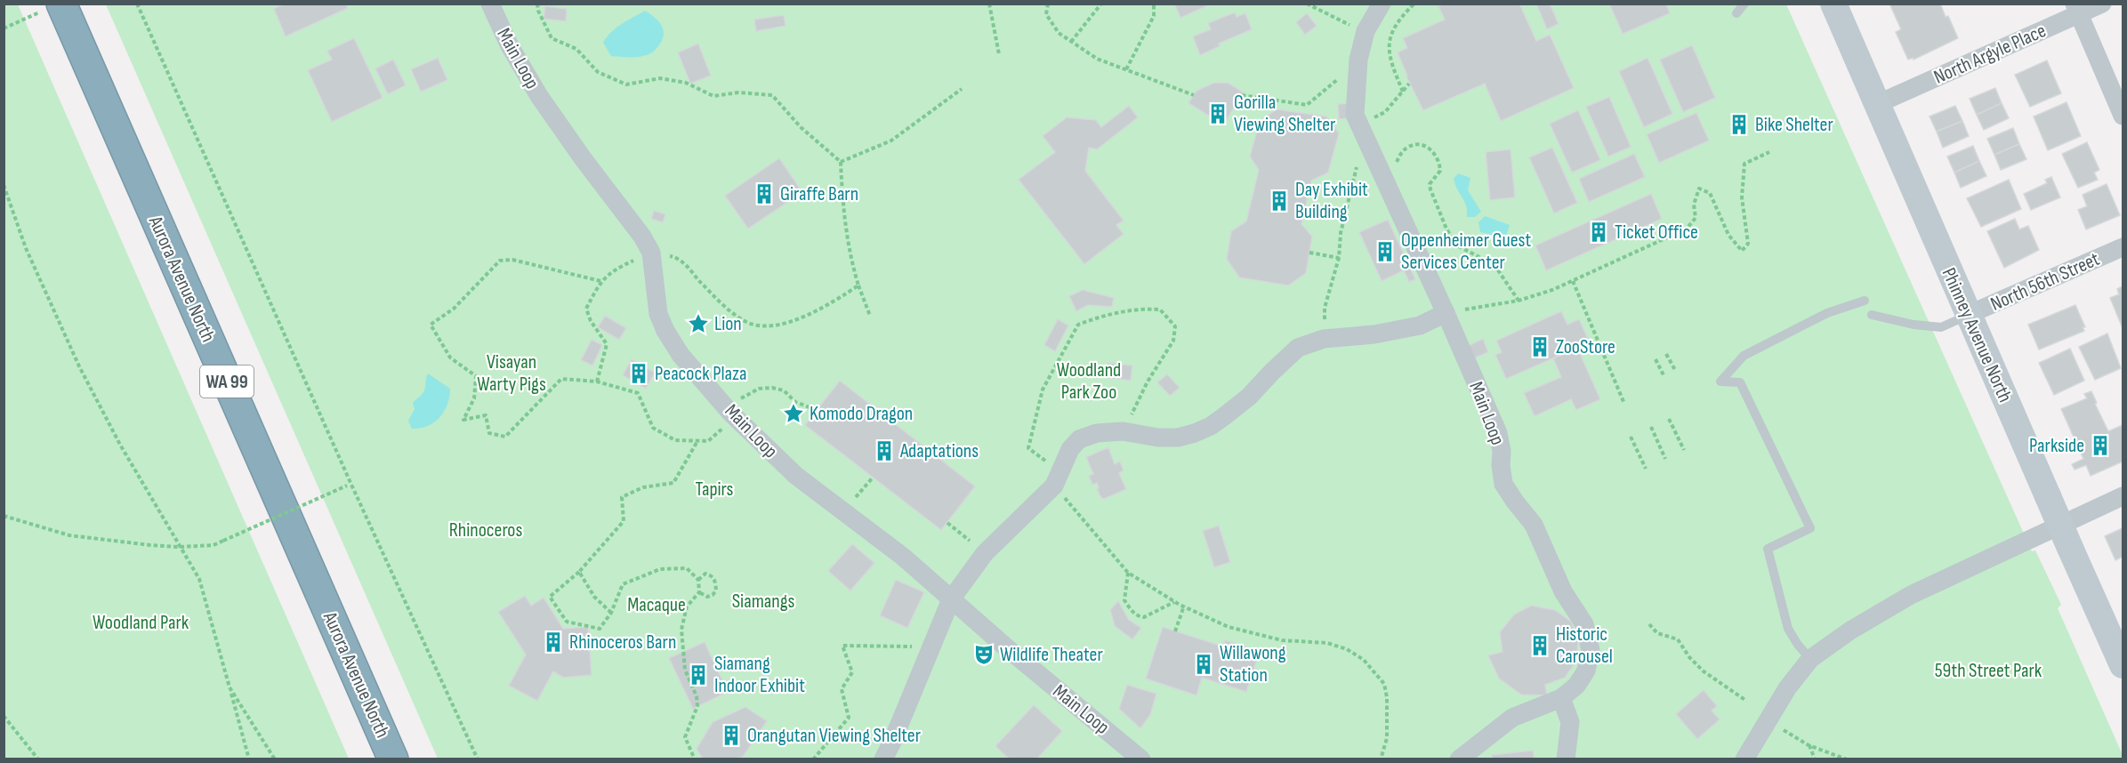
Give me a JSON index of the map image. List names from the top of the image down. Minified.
{"streets":{"highway":["Aurora Avenue North","WA 99"],"street":["North Argyle Place","Main Loop","North 56th Street","Phinney Avenue North"]},"crossings":[["North Argyle Place","Phinney Avenue North"],["North 56th Street","Phinney Avenue North"]],"parks":["Visayan Warty Pigs","Woodland Park Zoo","Tapirs","Rhinoceros","Siamangs","Macaque","Woodland Park","59th Street Park"],"places":{"building":["Gorilla Viewing Shelter","Bike Shelter","Giraffe Barn","Day Exhibit Building","Ticket Office","Oppenheimer Guest Services Center","ZooStore","Peacock Plaza","Parkside","Adaptations","Rhinoceros Barn","Historic Carousel","Willawong Station","Siamang Indoor Exhibit","Orangutan Viewing Shelter"],"place":["Lion","Komodo Dragon"],"theatre":["Wildlife Theater"]}}
